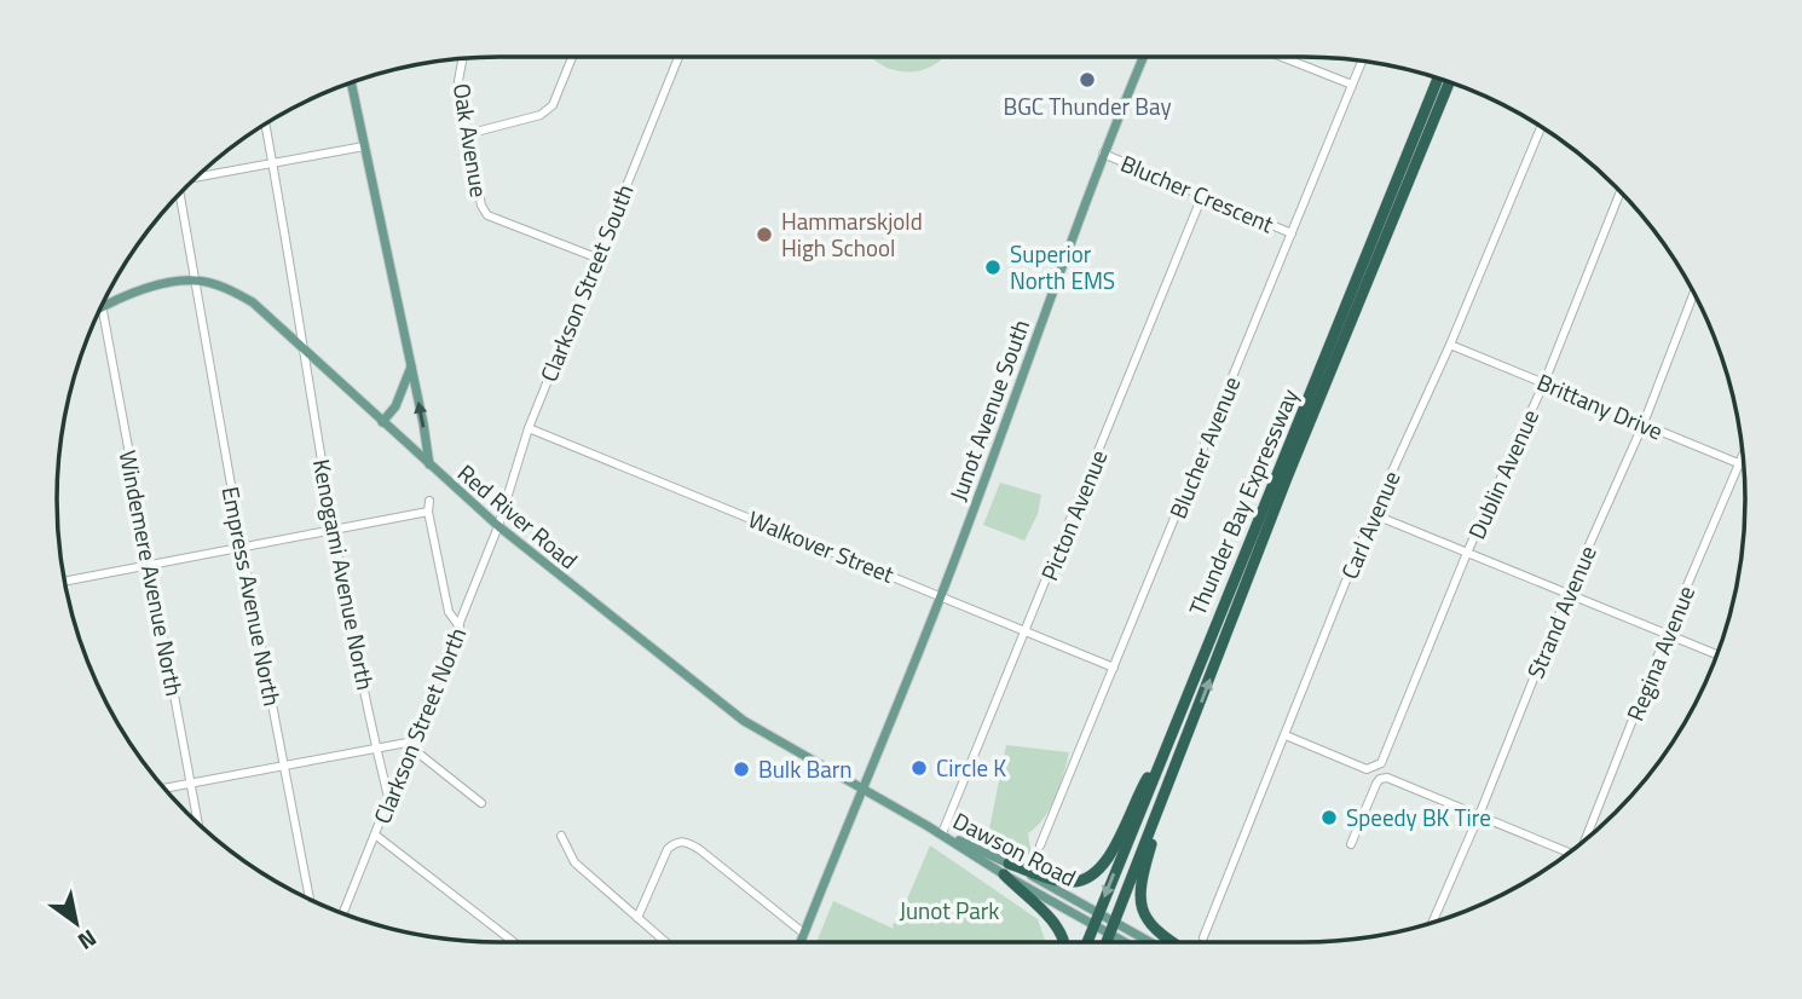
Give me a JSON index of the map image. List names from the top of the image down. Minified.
{"streets":{"highway":["Thunder Bay Expressway"],"main road":["Junot Avenue South","Red River Road","Dawson Road"],"street":["Oak Avenue","Blucher Crescent","Clarkson Street South","Brittany Drive","Blucher Avenue","Dublin Avenue","Picton Avenue","Carl Avenue","Walkover Street","Windemere Avenue North","Kenogami Avenue North","Empress Avenue North","Strand Avenue","Regina Avenue","Clarkson Street North"]},"crossings":[["Oak Avenue","Clarkson Street South"],["Blucher Crescent","Junot Avenue South"],["Blucher Crescent","Blucher Avenue"],["Blucher Crescent","Picton Avenue"],["Clarkson Street South","Red River Road"],["Clarkson Street South","Walkover Street"],["Clarkson Street South","Clarkson Street North"],["Brittany Drive","Dublin Avenue"],["Brittany Drive","Carl Avenue"],["Brittany Drive","Strand Avenue"],["Brittany Drive","Regina Avenue"],["Junot Avenue South","Red River Road"],["Junot Avenue South","Walkover Street"],["Blucher Avenue","Walkover Street"],["Dublin Avenue","Carl Avenue"],["Thunder Bay Expressway","Dawson Road"],["Picton Avenue","Walkover Street"],["Picton Avenue","Dawson Road"],["Red River Road","Windemere Avenue North"],["Red River Road","Kenogami Avenue North"],["Red River Road","Empress Avenue North"],["Red River Road","Clarkson Street North"],["Red River Road","Dawson Road"],["Kenogami Avenue North","Clarkson Street North"]],"parks":["Junot Park"],"places":["BGC Thunder Bay","Hammarskjold High School","Superior North EMS","Circle K","Bulk Barn","Speedy BK Tire"],"north":"bottom right"}
